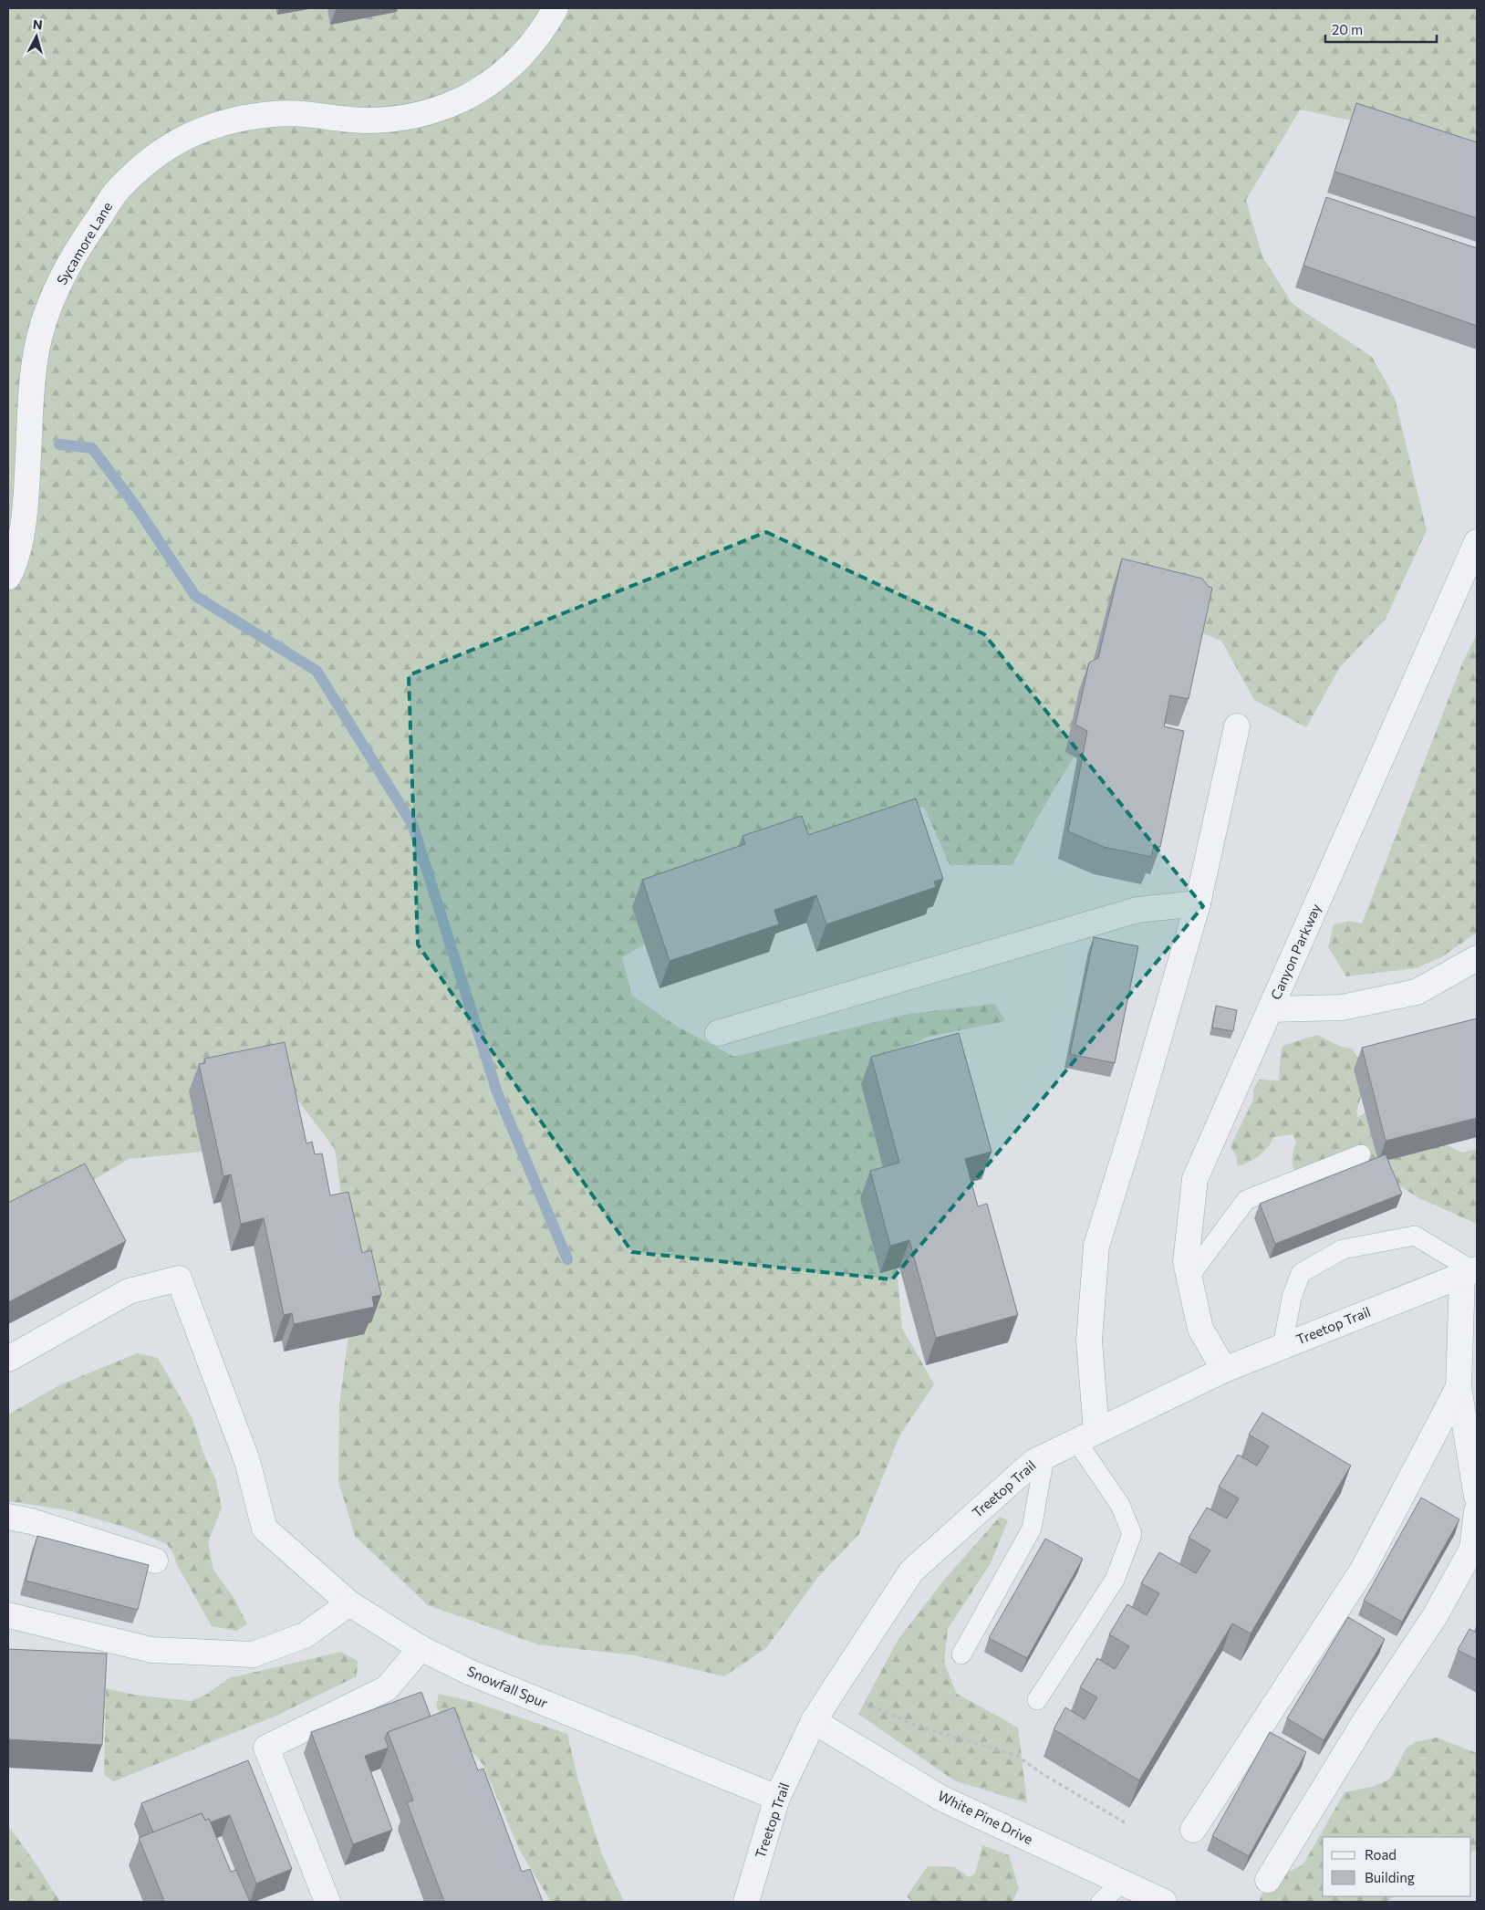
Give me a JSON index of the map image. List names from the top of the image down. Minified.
{"streets":{"street":["Sycamore Lane","Canyon Parkway","Treetop Trail","Snowfall Spur","White Pine Drive"]},"crossings":[["Canyon Parkway","Treetop Trail"],["Treetop Trail","Snowfall Spur"],["Treetop Trail","White Pine Drive"]],"legend":["Road","Building"],"scale_bar":"20 m","north":"top"}
